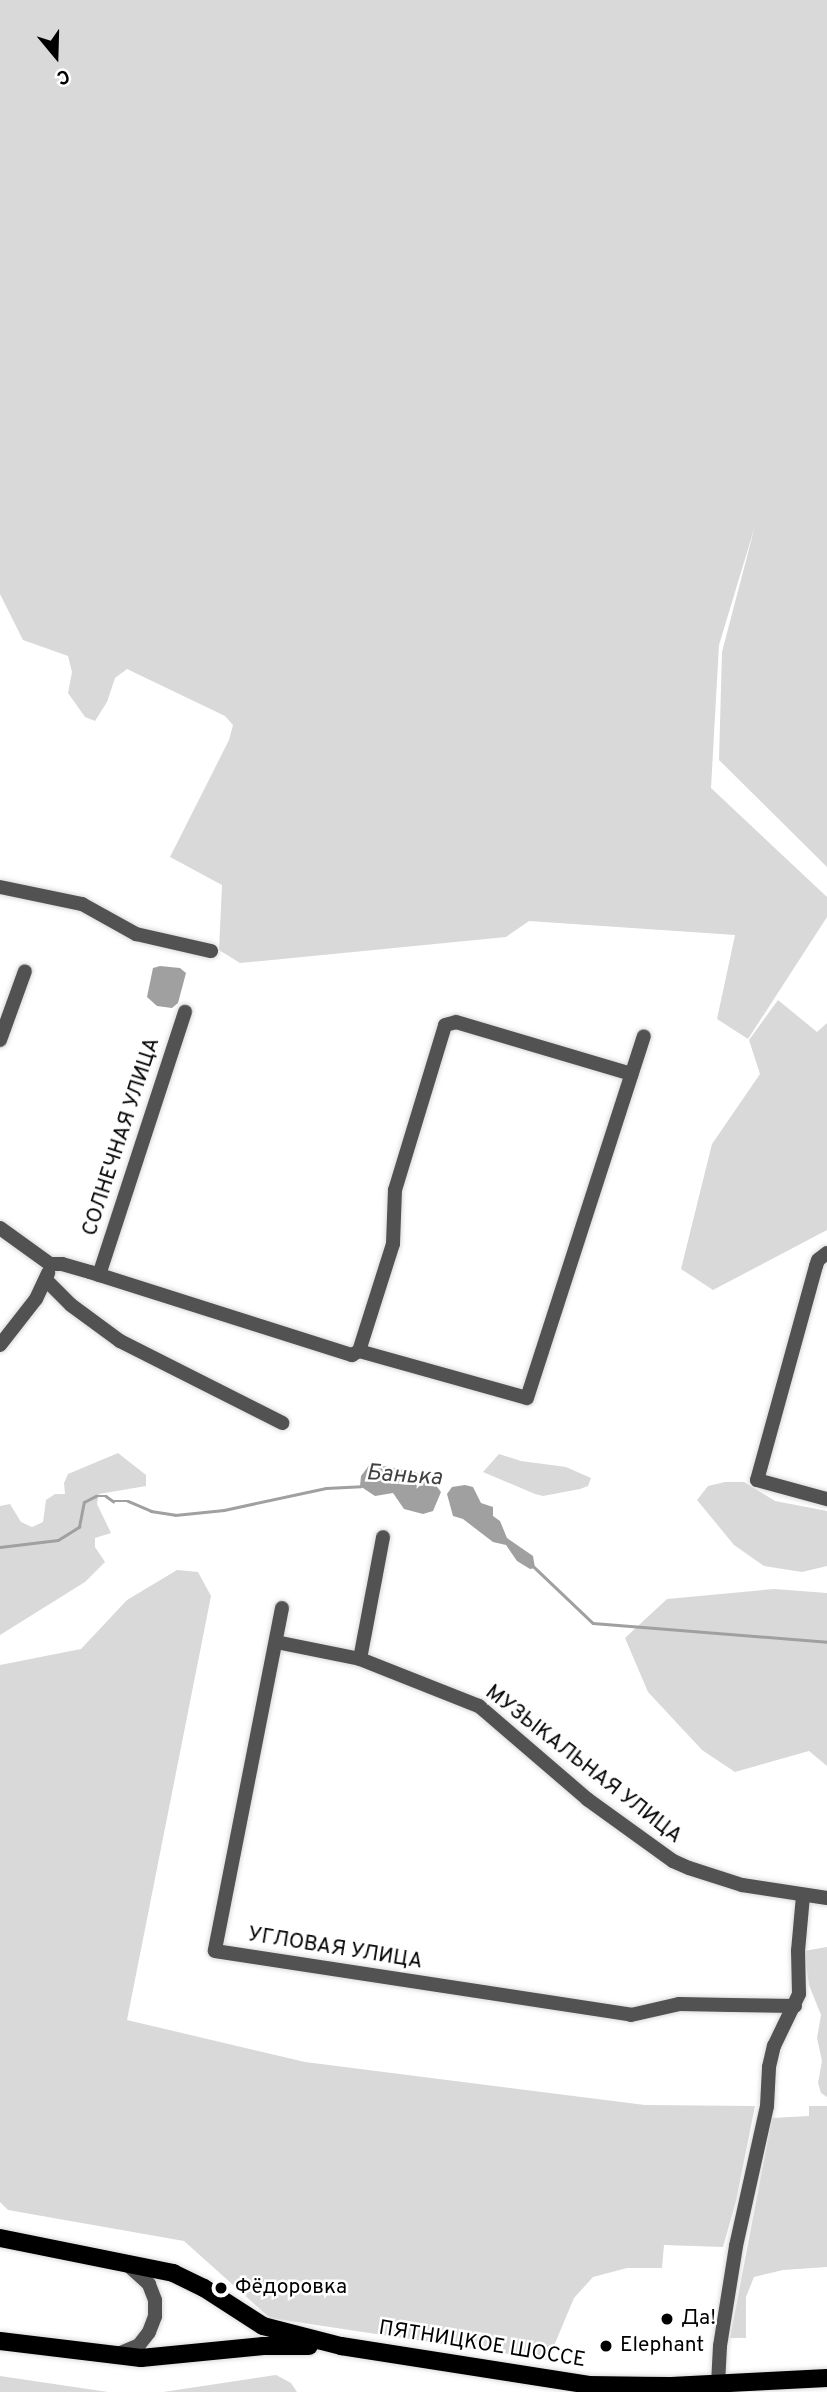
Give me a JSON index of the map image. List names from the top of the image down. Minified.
{"streets":{"main road":["ПЯТНИЦКОЕ ШОССЕ"],"street":["СОЛНЕЧНАЯ УЛИЦА","МУЗЫКАЛЬНАЯ УЛИЦА","УГЛОВАЯ УЛИЦА"]},"crossings":[["МУЗЫКАЛЬНАЯ УЛИЦА","УГЛОВАЯ УЛИЦА"]],"water":["Банька"],"places":["Фёдоровка","Да!","Elephant"],"north":"bottom"}
